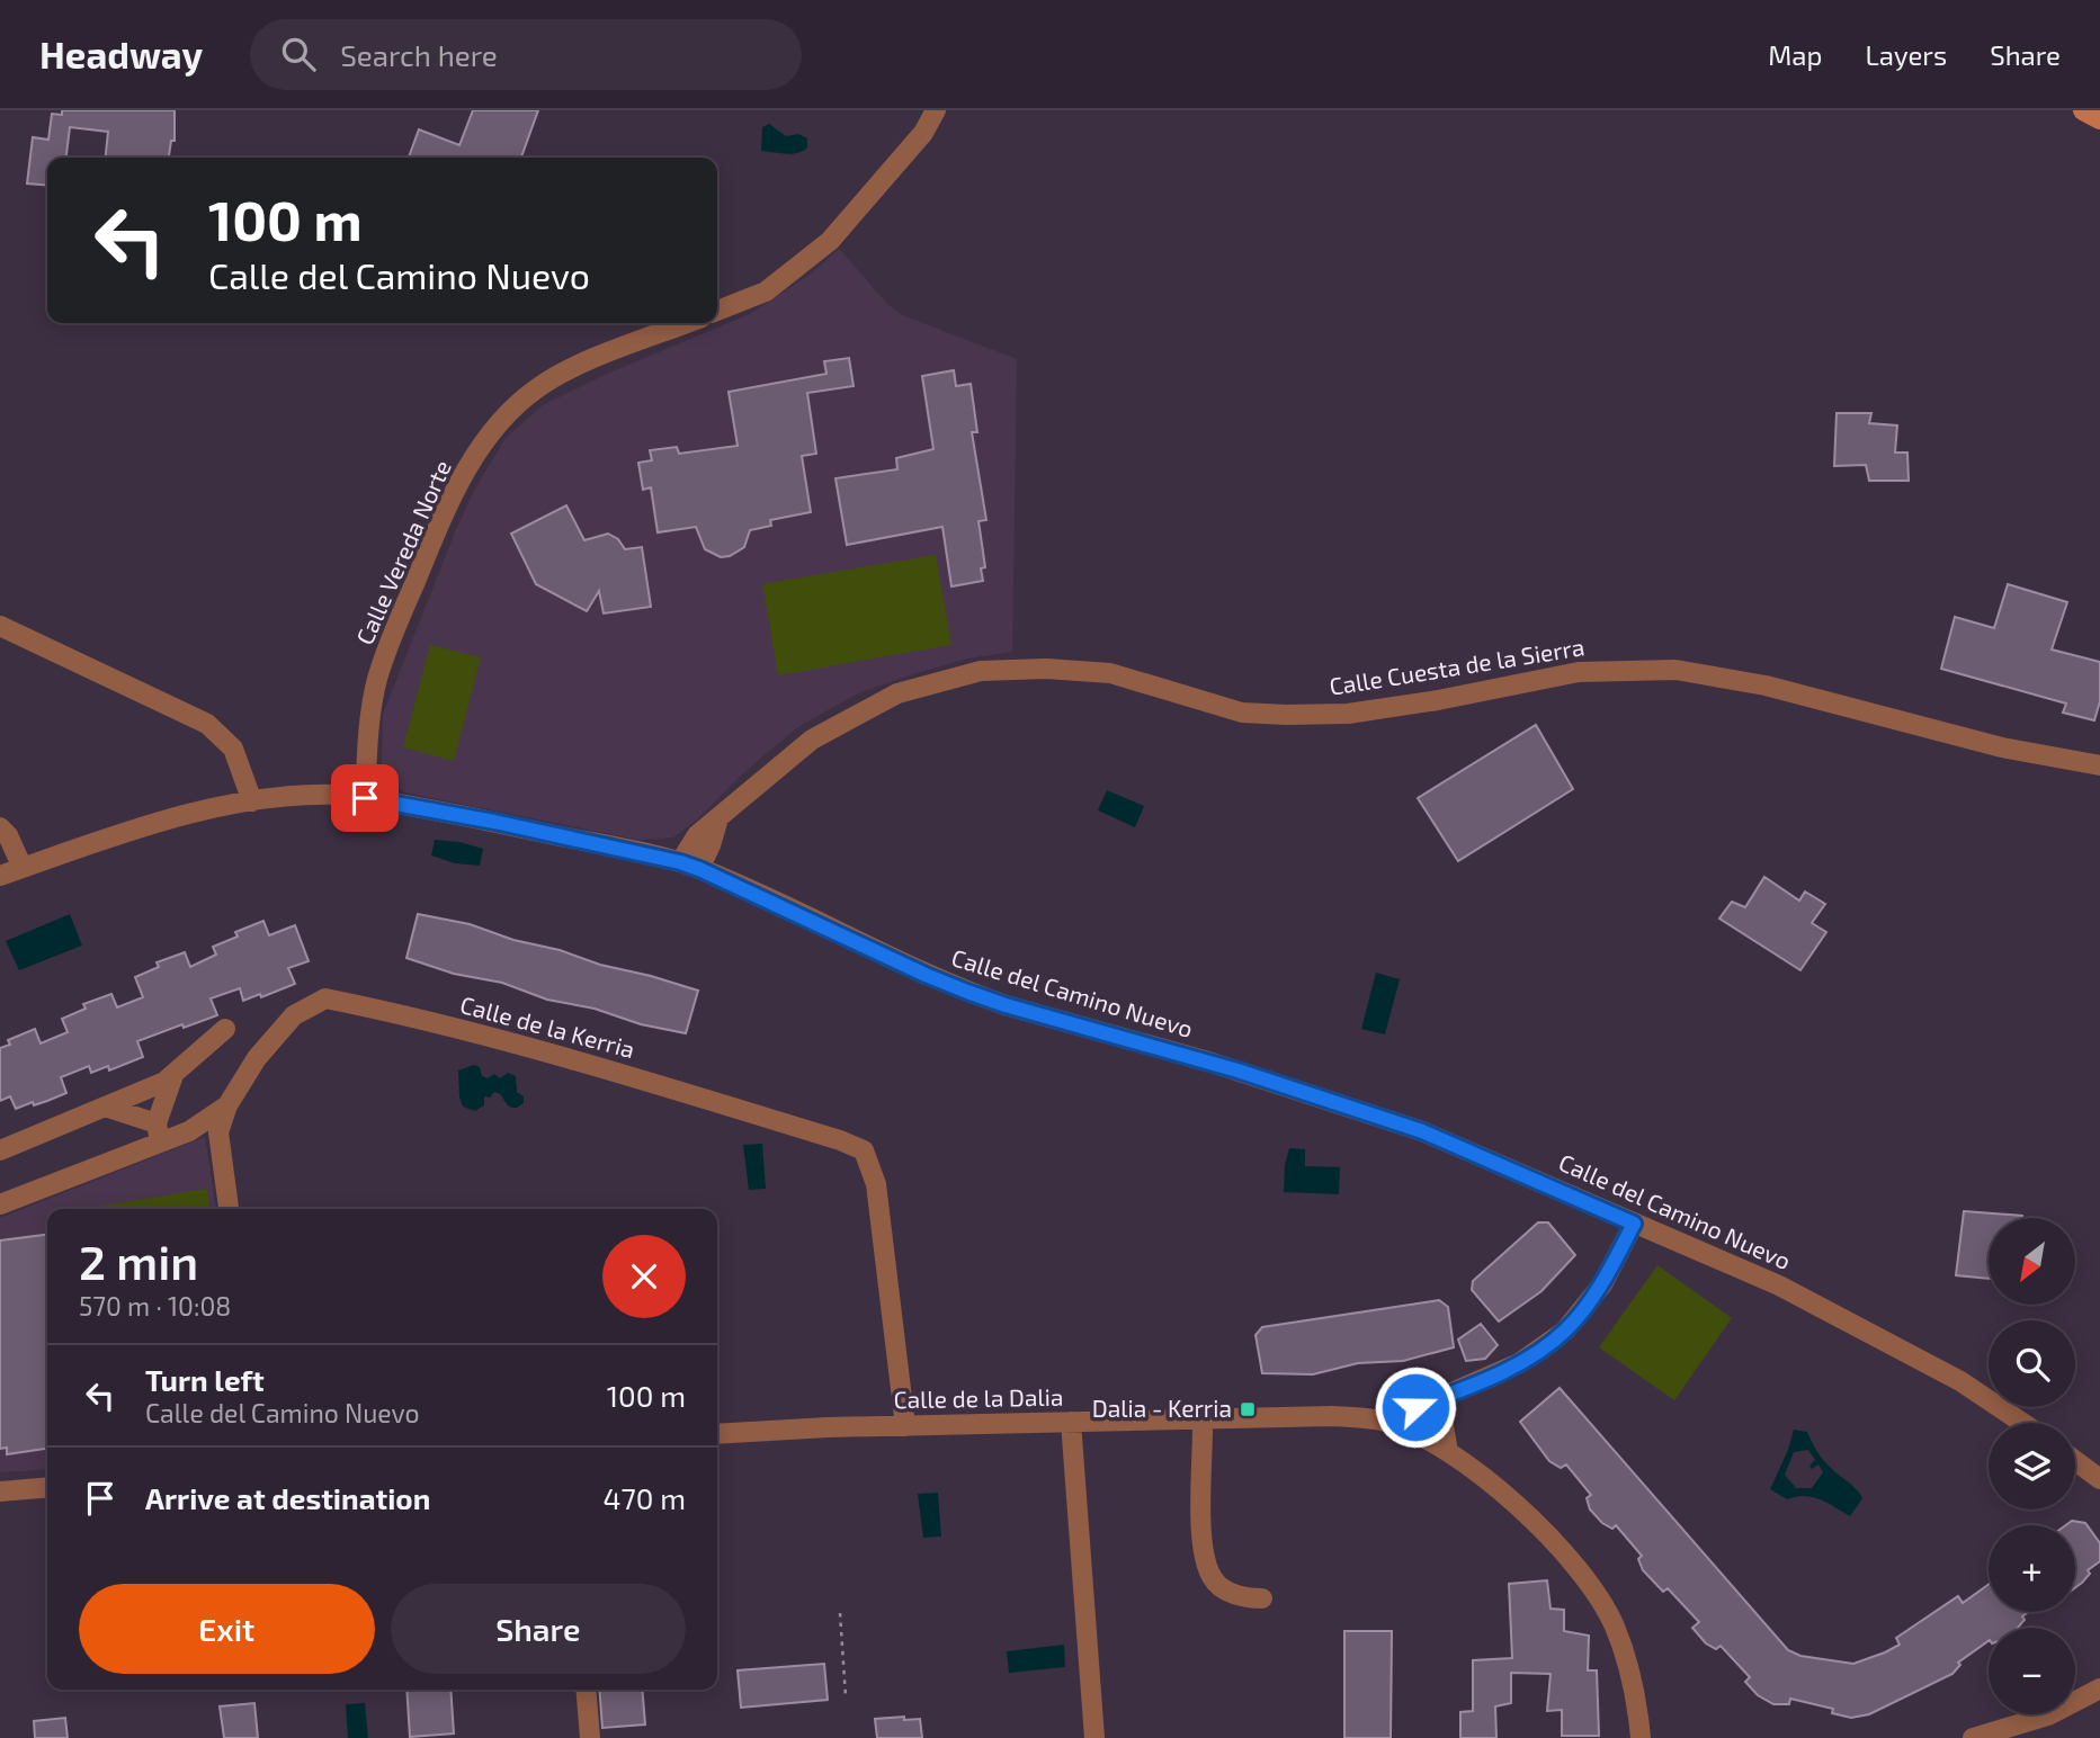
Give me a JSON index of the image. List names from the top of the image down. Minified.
{"streets":{"street":["Calle Vereda Norte","Calle Cuesta de la Sierra","Calle del Camino Nuevo","Calle de la Kerria","Calle de la Dalia"]},"crossings":[["Calle Vereda Norte","Calle del Camino Nuevo"],["Calle Cuesta de la Sierra","Calle del Camino Nuevo"],["Calle de la Kerria","Calle de la Dalia"]],"places":{"transit":["Dalia - Kerria"]},"north":"bottom left","page":{"header":"Headway","search":"Search here","nav":["Map","Layers","Share"],"turn":["100 m","Calle del Camino Nuevo"],"heading":["2 min","570 m · 10:08"],"map_buttons":["+","−"],"list":[{"name":"Turn left","note":"Calle del Camino Nuevo","value":"100 m"},{"name":"Arrive at destination","value":"470 m"}],"buttons":["Exit","Share"]}}
